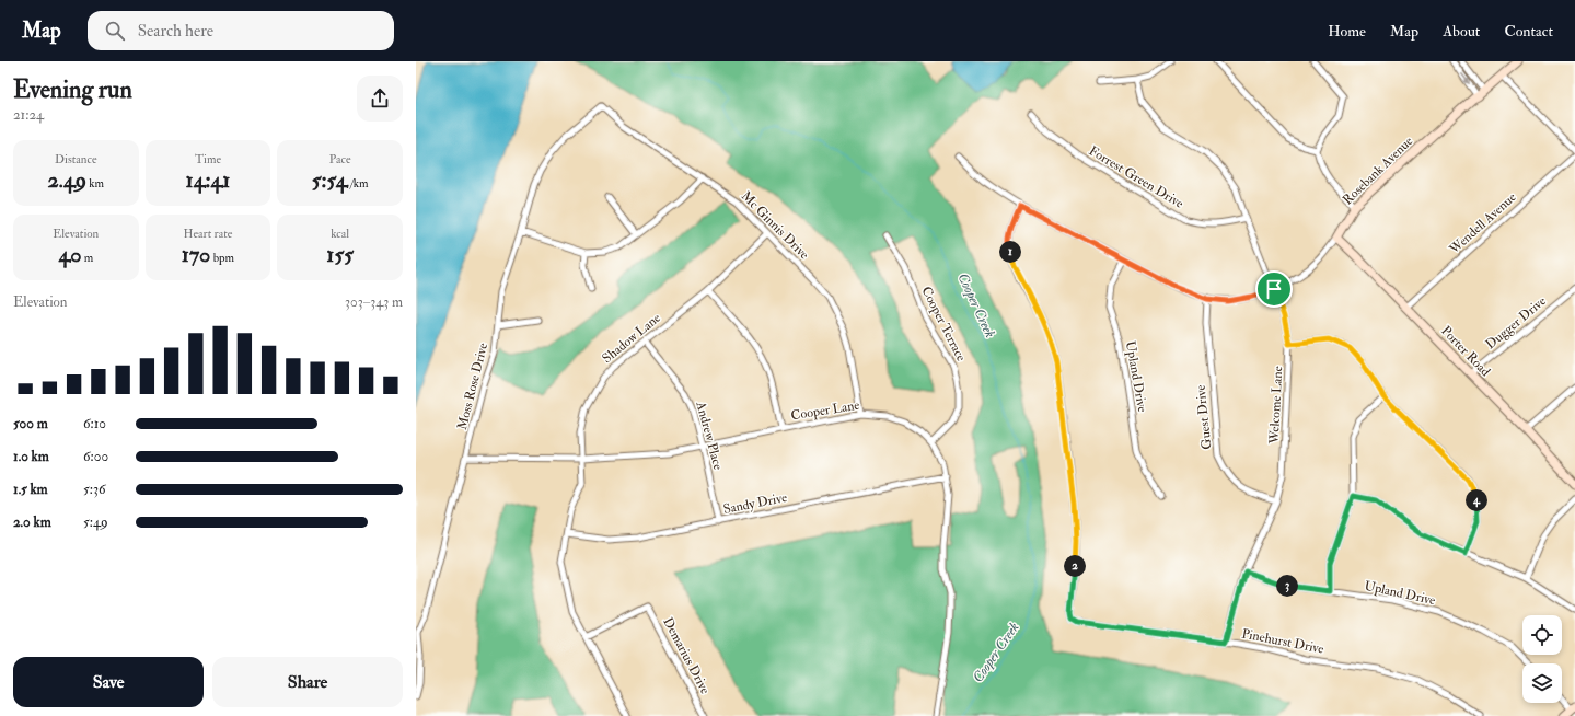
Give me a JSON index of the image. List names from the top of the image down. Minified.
{"streets":{"street":["Rosebank Avenue","Forrest Green Drive","Wendell Avenue","Mc Ginnis Drive","Dugger Drive","Cooper Terrace","Shadow Lane","Porter Road","Upland Drive","Moss Rose Drive","Welcome Lane","Cooper Lane","Guest Drive","Andrew Place","Sandy Drive","Pinehurst Drive","Demarius Drive"]},"crossings":[["Rosebank Avenue","Porter Road"],["Rosebank Avenue","Upland Drive"],["Rosebank Avenue","Welcome Lane"],["Rosebank Avenue","Guest Drive"],["Rosebank Avenue","Pinehurst Drive"],["Forrest Green Drive","Welcome Lane"],["Wendell Avenue","Porter Road"],["Mc Ginnis Drive","Shadow Lane"],["Mc Ginnis Drive","Moss Rose Drive"],["Mc Ginnis Drive","Cooper Lane"],["Dugger Drive","Porter Road"],["Cooper Terrace","Cooper Lane"],["Shadow Lane","Cooper Lane"],["Shadow Lane","Andrew Place"],["Shadow Lane","Sandy Drive"],["Shadow Lane","Demarius Drive"],["Upland Drive","Welcome Lane"],["Moss Rose Drive","Cooper Lane"],["Welcome Lane","Guest Drive"],["Welcome Lane","Pinehurst Drive"],["Cooper Lane","Andrew Place"],["Cooper Lane","Sandy Drive"],["Andrew Place","Sandy Drive"]],"water":["Cooper Creek"],"page":{"header":"Map","search":"Search here","nav":["Home","Map","About","Contact"],"heading":["Evening run","21:24"],"stats":[["Distance","2.49 km"],["Time","14:41"],["Pace","5:54 /km"],["Elevation","40 m"],["Heart rate","170 bpm"],["kcal","155"]],"pins":["1","4","2","3"],"chart":["Elevation","303–343 m"],"list":[{"name":"500 m","note":"6:10"},{"name":"1.0 km","note":"6:00"},{"name":"1.5 km","note":"5:36"},{"name":"2.0 km","note":"5:49"}],"buttons":["Save","Share"]}}
